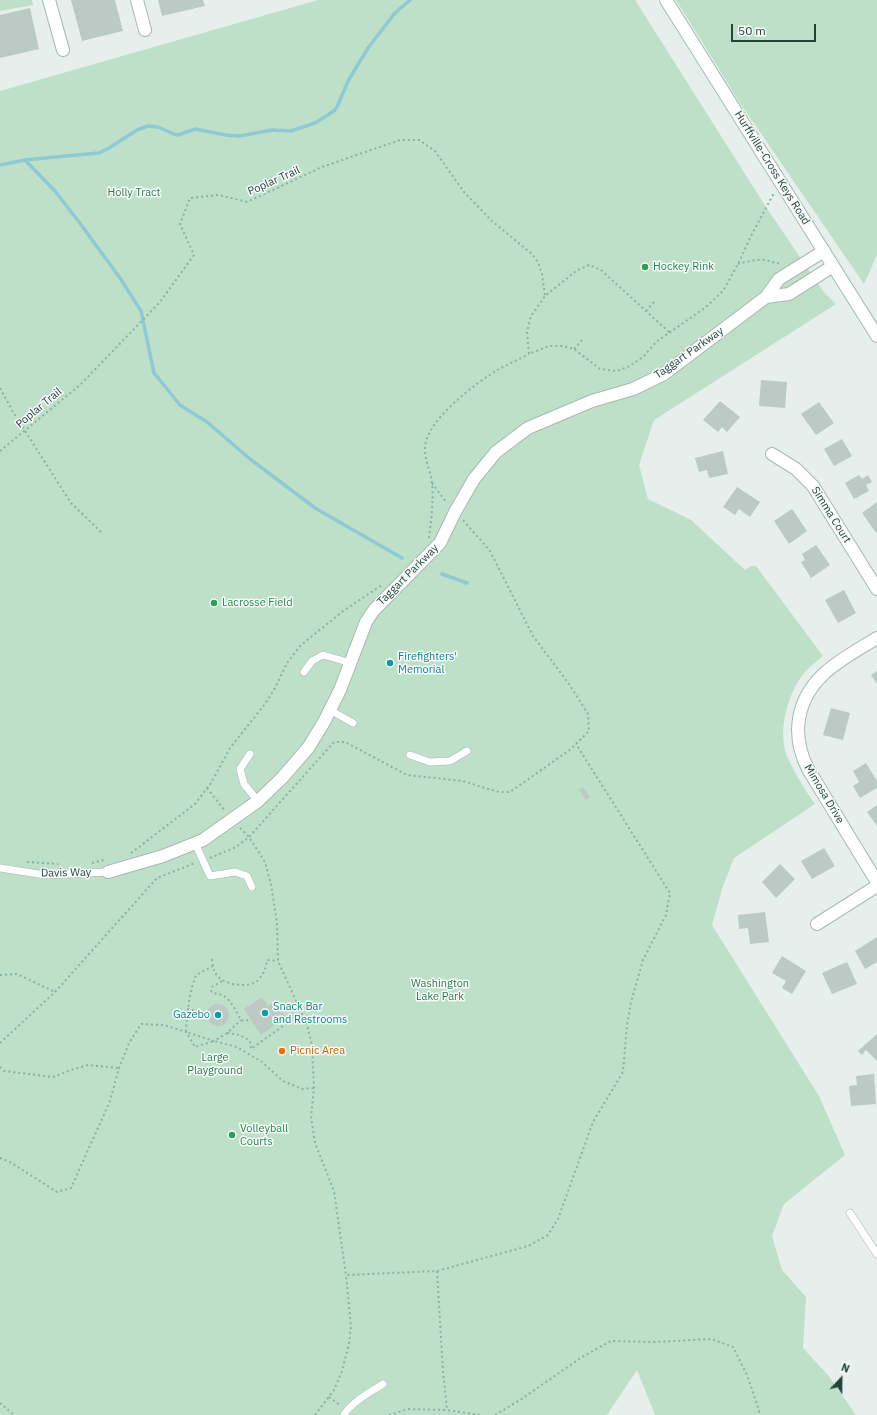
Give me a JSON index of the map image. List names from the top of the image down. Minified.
{"streets":{"street":["Hurffville-Cross Keys Road","Taggart Parkway","Simma Court","Mimosa Drive"],"lane":["Davis Way"],"path":["Poplar Trail"]},"crossings":[["Hurffville-Cross Keys Road","Taggart Parkway"],["Taggart Parkway","Davis Way"]],"parks":["Holly Tract","Washington Lake Park","Large Playground"],"places":["Hockey Rink","Lacrosse Field","Firefighters' Memorial","Snack Bar and Restrooms","Gazebo","Picnic Area","Volleyball Courts"],"scale_bar":"50 m","north":"top"}
